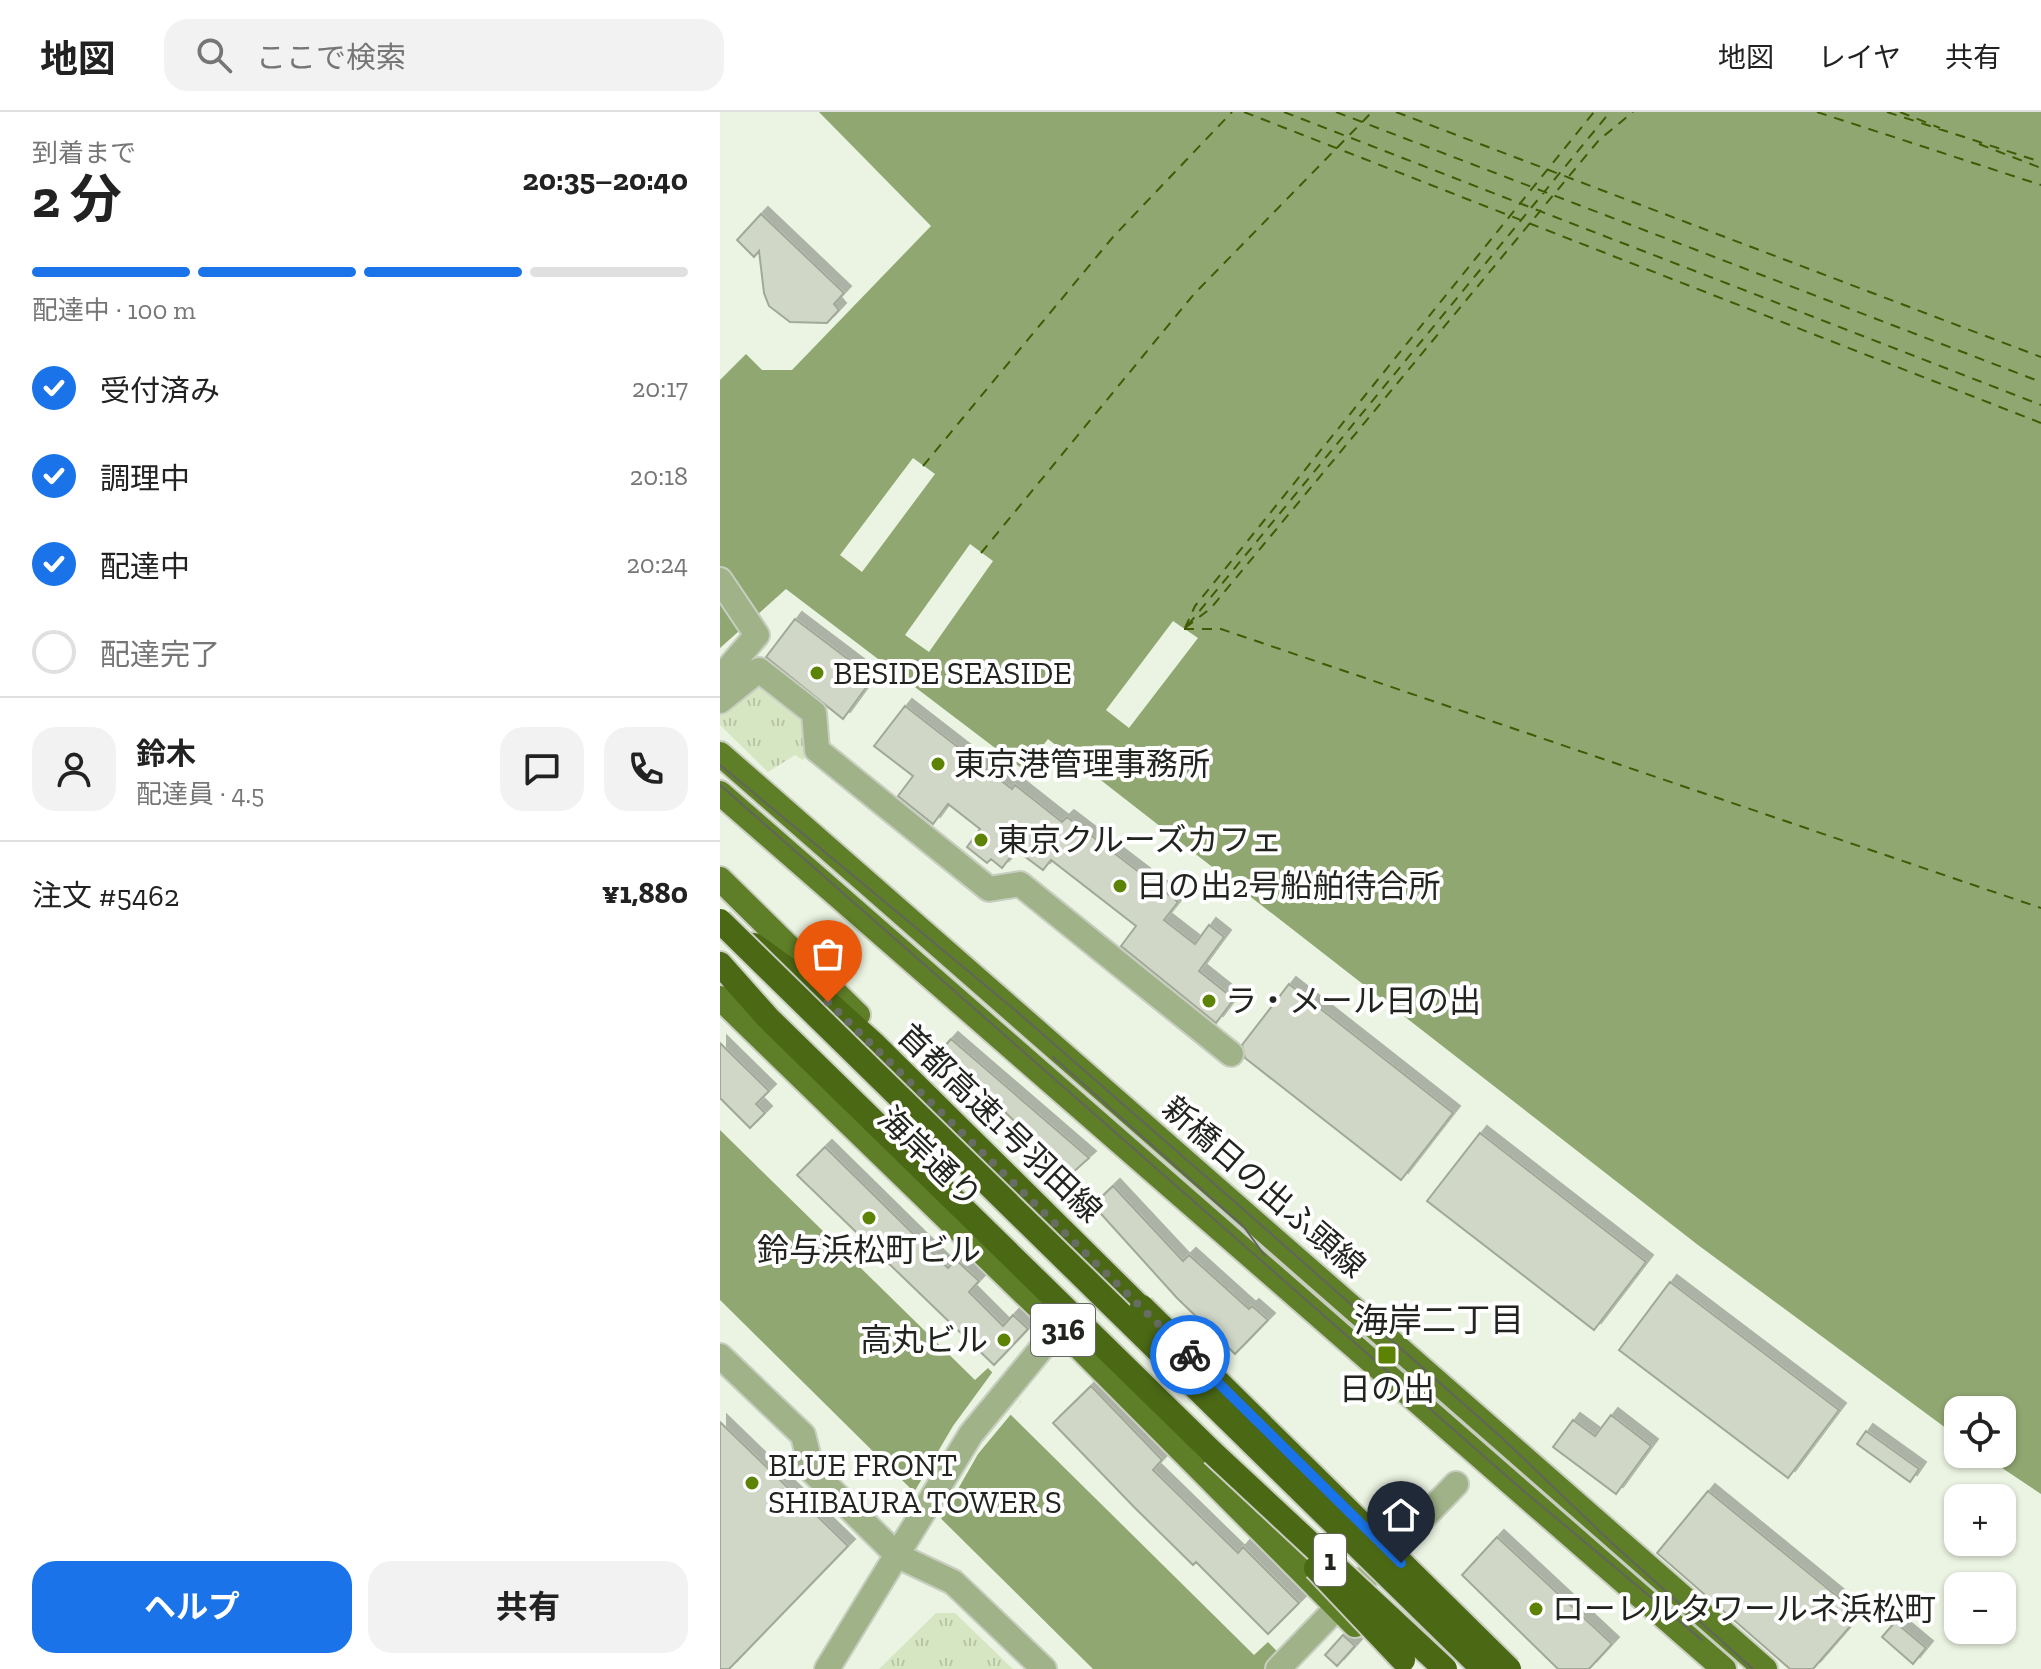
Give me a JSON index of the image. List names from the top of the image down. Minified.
{"streets":{"highway":["首都高速1号羽田線","1"],"main road":["海岸通り","新橋日の出ふ頭線","316"]},"districts":["海岸二丁目"],"places":{"other":["BESIDE SEASIDE","東京港管理事務所","東京クルーズカフェ","日の出2号船舶待合所","ラ・メール日の出","鈴与浜松町ビル","高丸ビル","BLUE FRONT SHIBAURA TOWER S","ローレルタワールネ浜松町"],"transit":["日の出"]},"page":{"header":"地図","search":"ここで検索","nav":["地図","レイヤ","共有"],"heading":["2 分","到着まで","20:35–20:40"],"panel":["鈴木","配達員 · 4.5","注文 #5462","¥1,880"],"bar":"配達中 · 100 m","list":[["受付済み","20:17"],["調理中","20:18"],["配達中","20:24"],"配達完了"],"map_buttons":["+","−"],"buttons":["ヘルプ","共有"]}}
